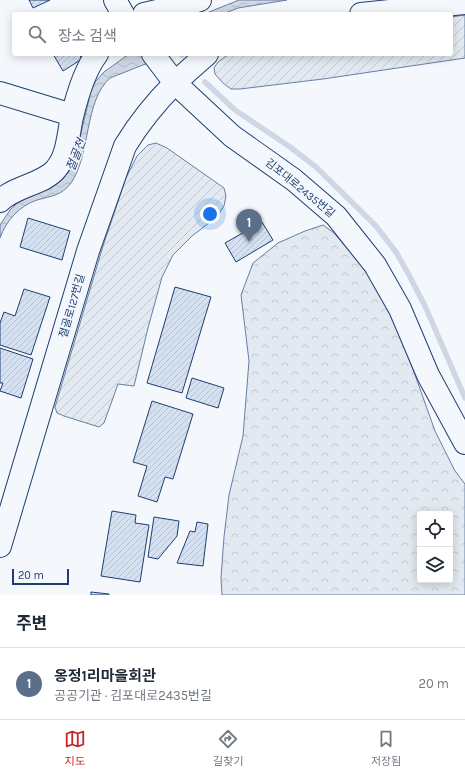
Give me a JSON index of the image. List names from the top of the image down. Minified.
{"streets":{"street":["김포대로2435번길","절골로127번길"]},"crossings":[["김포대로2435번길","절골로127번길"]],"water":["절골천"],"scale_bar":"20 m","page":{"search":"장소 검색","pins":"1","scale":"20 m","heading":"주변","list":[{"mark":"1","name":"옹정1리마을회관","note":"공공기관 · 김포대로2435번길","value":"20 m"}],"nav":["지도","길찾기","저장됨"]}}
